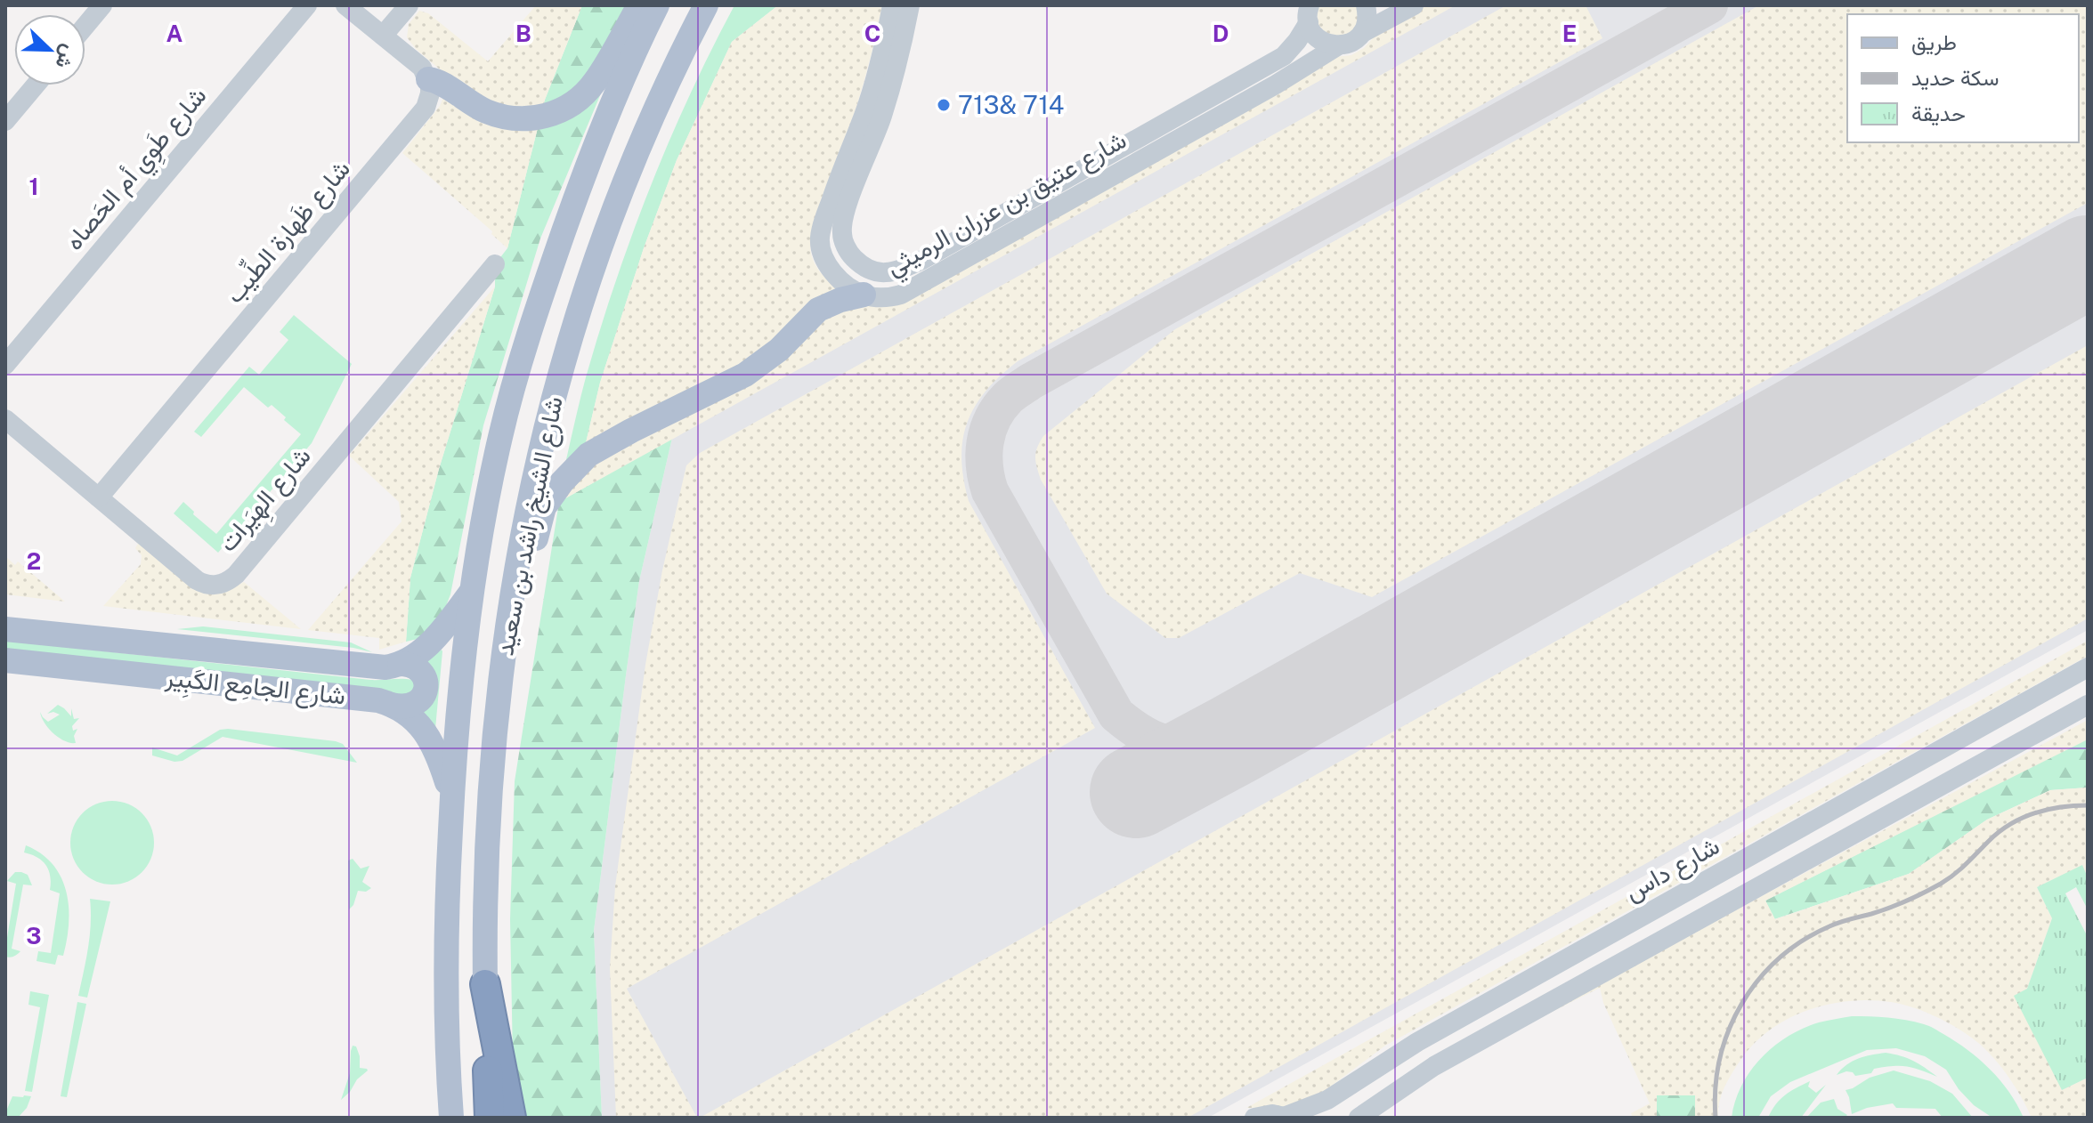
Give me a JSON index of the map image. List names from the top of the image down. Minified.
{"streets":{"highway":["شارع الشيخ راشد بن سعيد"],"main road":["شارع الجامِع الكَبِير"],"street":["شارع طَوِي أم الحَصاه","شارع عتيق بن عزران الرميثي","شارع ظَهارة الطِّيب","شارع الهِيَرات","شارع داس"]},"crossings":[["شارع ظَهارة الطِّيب","شارع الهِيَرات"],["شارع الشيخ راشد بن سعيد","شارع الجامِع الكَبِير"]],"places":["713& 714"],"legend":["طريق","سكة حديد","حديقة"],"north":"bottom right","grid":{"columns":["A","B","C","D","E"],"rows":["1","2","3"]}}
